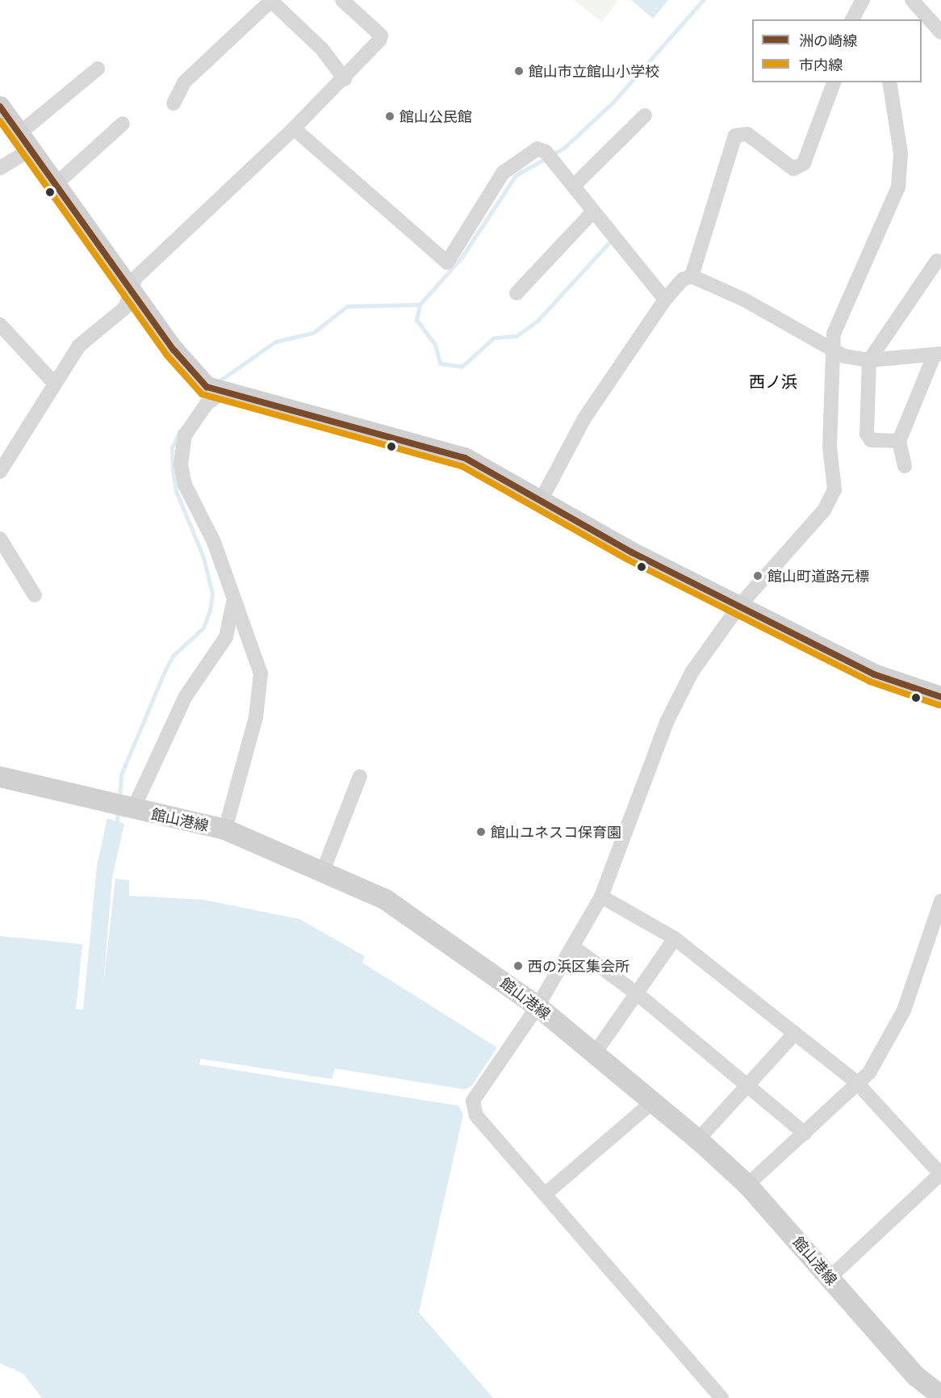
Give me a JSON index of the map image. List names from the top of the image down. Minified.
{"streets":{"main road":["館山港線"]},"districts":["西ノ浜"],"places":["館山市立館山小学校","館山公民館","館山町道路元標","館山ユネスコ保育園","西の浜区集会所"],"lines":["transit line 洲の崎線","transit line 市内線"],"legend":["洲の崎線","市内線"]}
